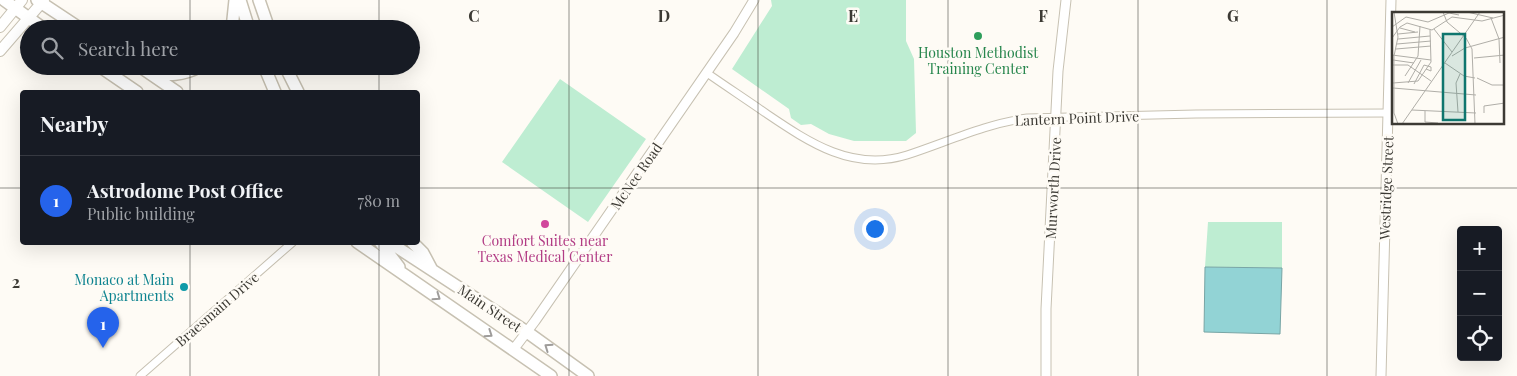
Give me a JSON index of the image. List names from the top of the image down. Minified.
{"streets":{"main road":["Main Street"],"street":["Lantern Point Drive","McNee Road","Murworth Drive","Westridge Street","Braesmain Drive"]},"crossings":[["Lantern Point Drive","McNee Road"],["Lantern Point Drive","Murworth Drive"],["Lantern Point Drive","Westridge Street"],["McNee Road","Main Street"]],"places":["Houston Methodist Training Center","Comfort Suites near Texas Medical Center","Monaco at Main Apartments"],"page":{"search":"Search here","heading":"Nearby","list":[{"mark":"1","name":"Astrodome Post Office","note":"Public building","value":"780 m"}],"map_buttons":["+","−"],"pins":"1"},"grid":{"columns":["C","D","E","F","G"],"rows":["2"]}}
